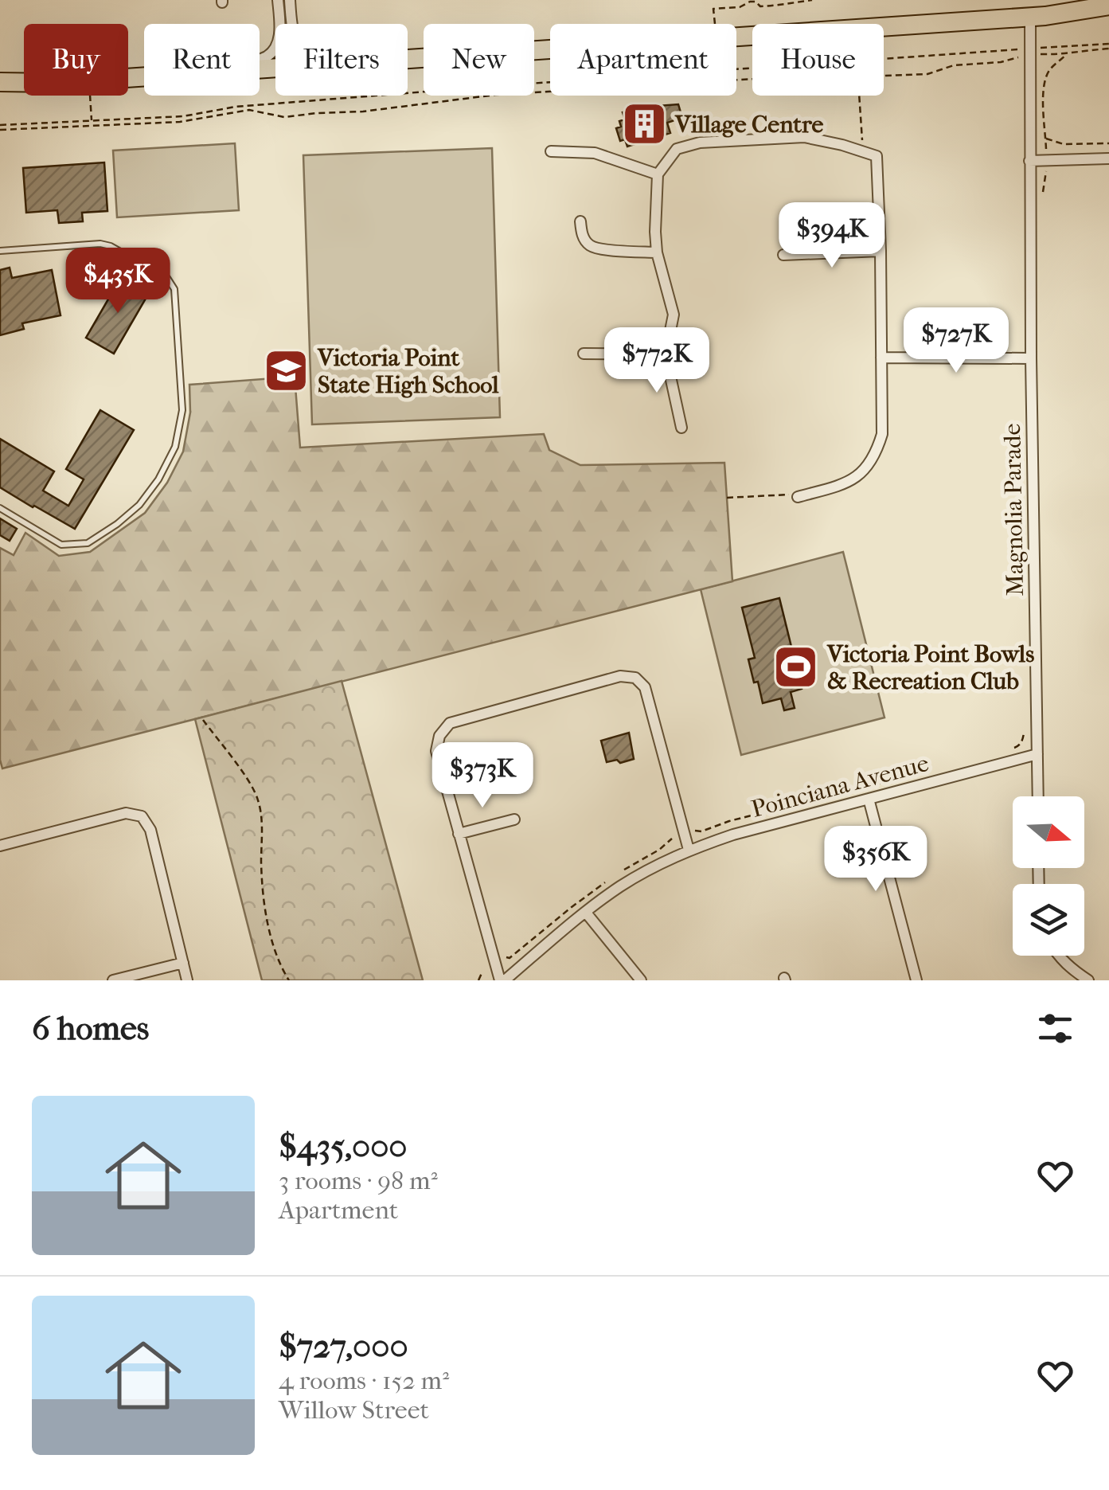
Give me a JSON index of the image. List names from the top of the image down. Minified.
{"streets":{"street":["Magnolia Parade","Poinciana Avenue"]},"crossings":[["Magnolia Parade","Poinciana Avenue"]],"places":{"building":["Village Centre"],"school or university":["Victoria Point State High School"],"sports":["Victoria Point Bowls & Recreation Club"]},"north":"right","page":{"chip":["Buy","Rent","Filters","New","Apartment","House"],"price":["$394K","$435K","$727K","$772K","$373K","$356K"],"heading":"6 homes","list":[{"name":"$435,000","note":"3 rooms · 98 m² · Apartment"},{"name":"$727,000","note":"4 rooms · 152 m² · Willow Street"}]}}
